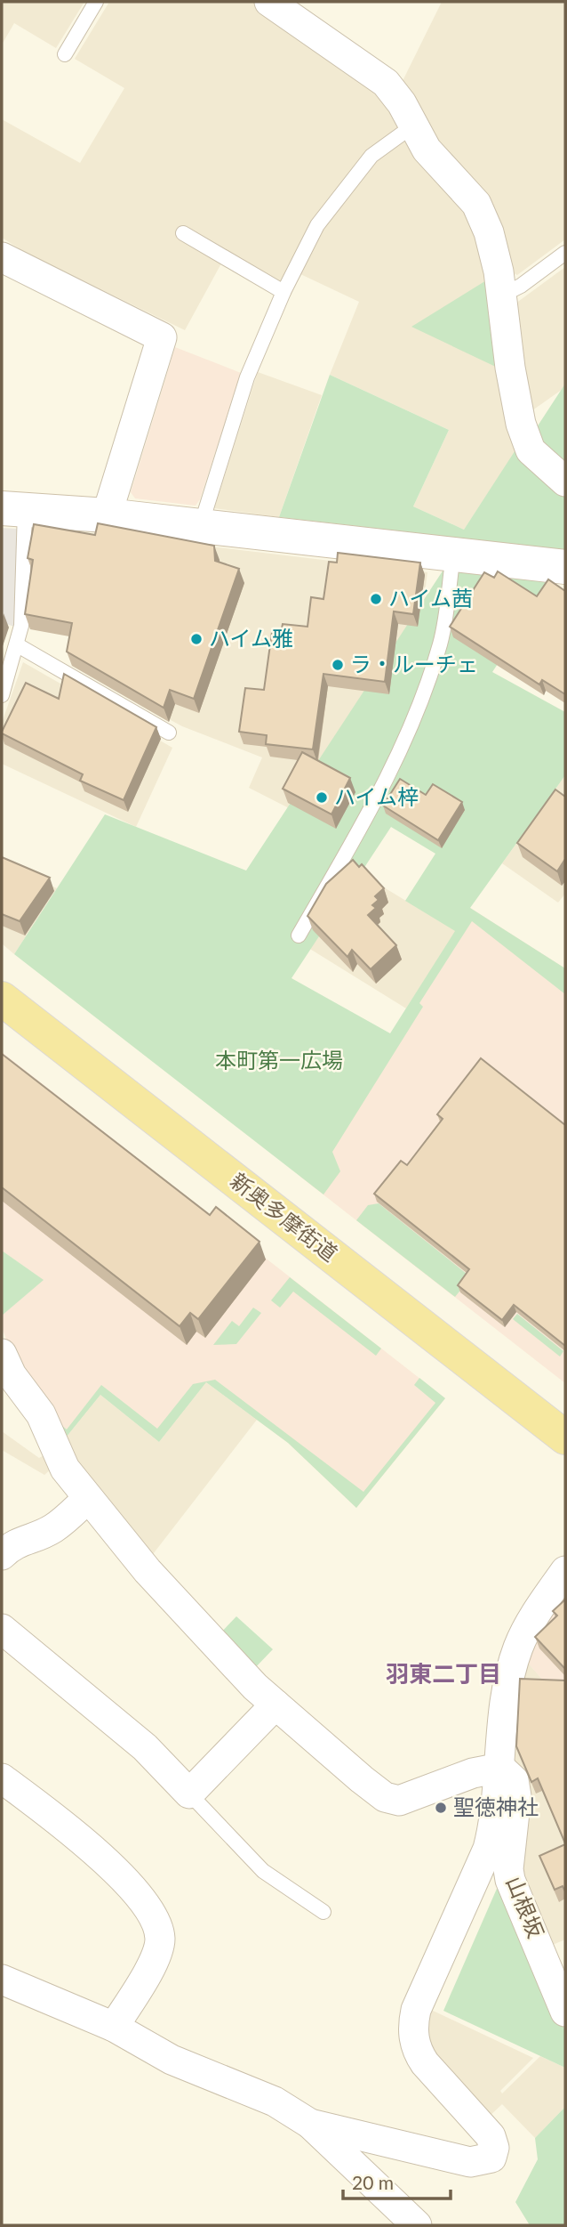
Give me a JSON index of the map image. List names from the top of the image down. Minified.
{"streets":{"main road":["新奥多摩街道"],"street":["山根坂"]},"districts":["羽東二丁目"],"parks":["本町第一広場"],"places":["ハイム茜","ハイム雅","ラ・ルーチェ","ハイム梓","聖徳神社"],"scale_bar":"20 m"}
